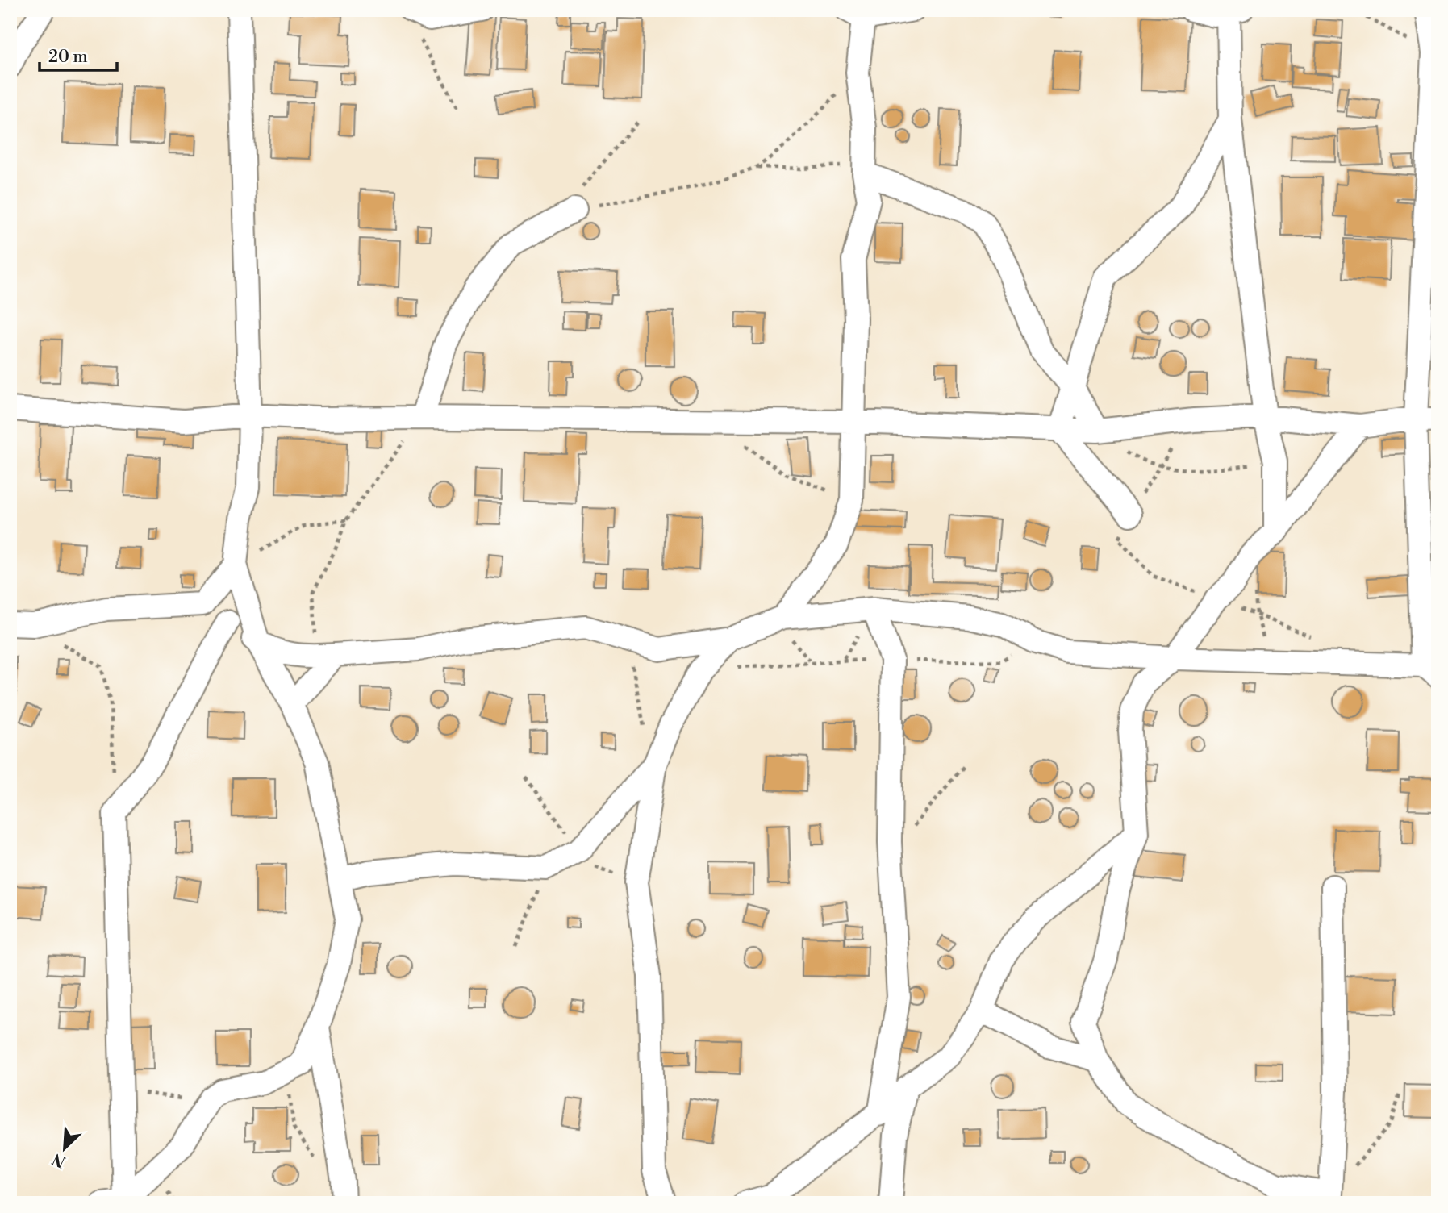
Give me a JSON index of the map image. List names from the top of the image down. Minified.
{"scale_bar":"20 m","north":"bottom left"}
